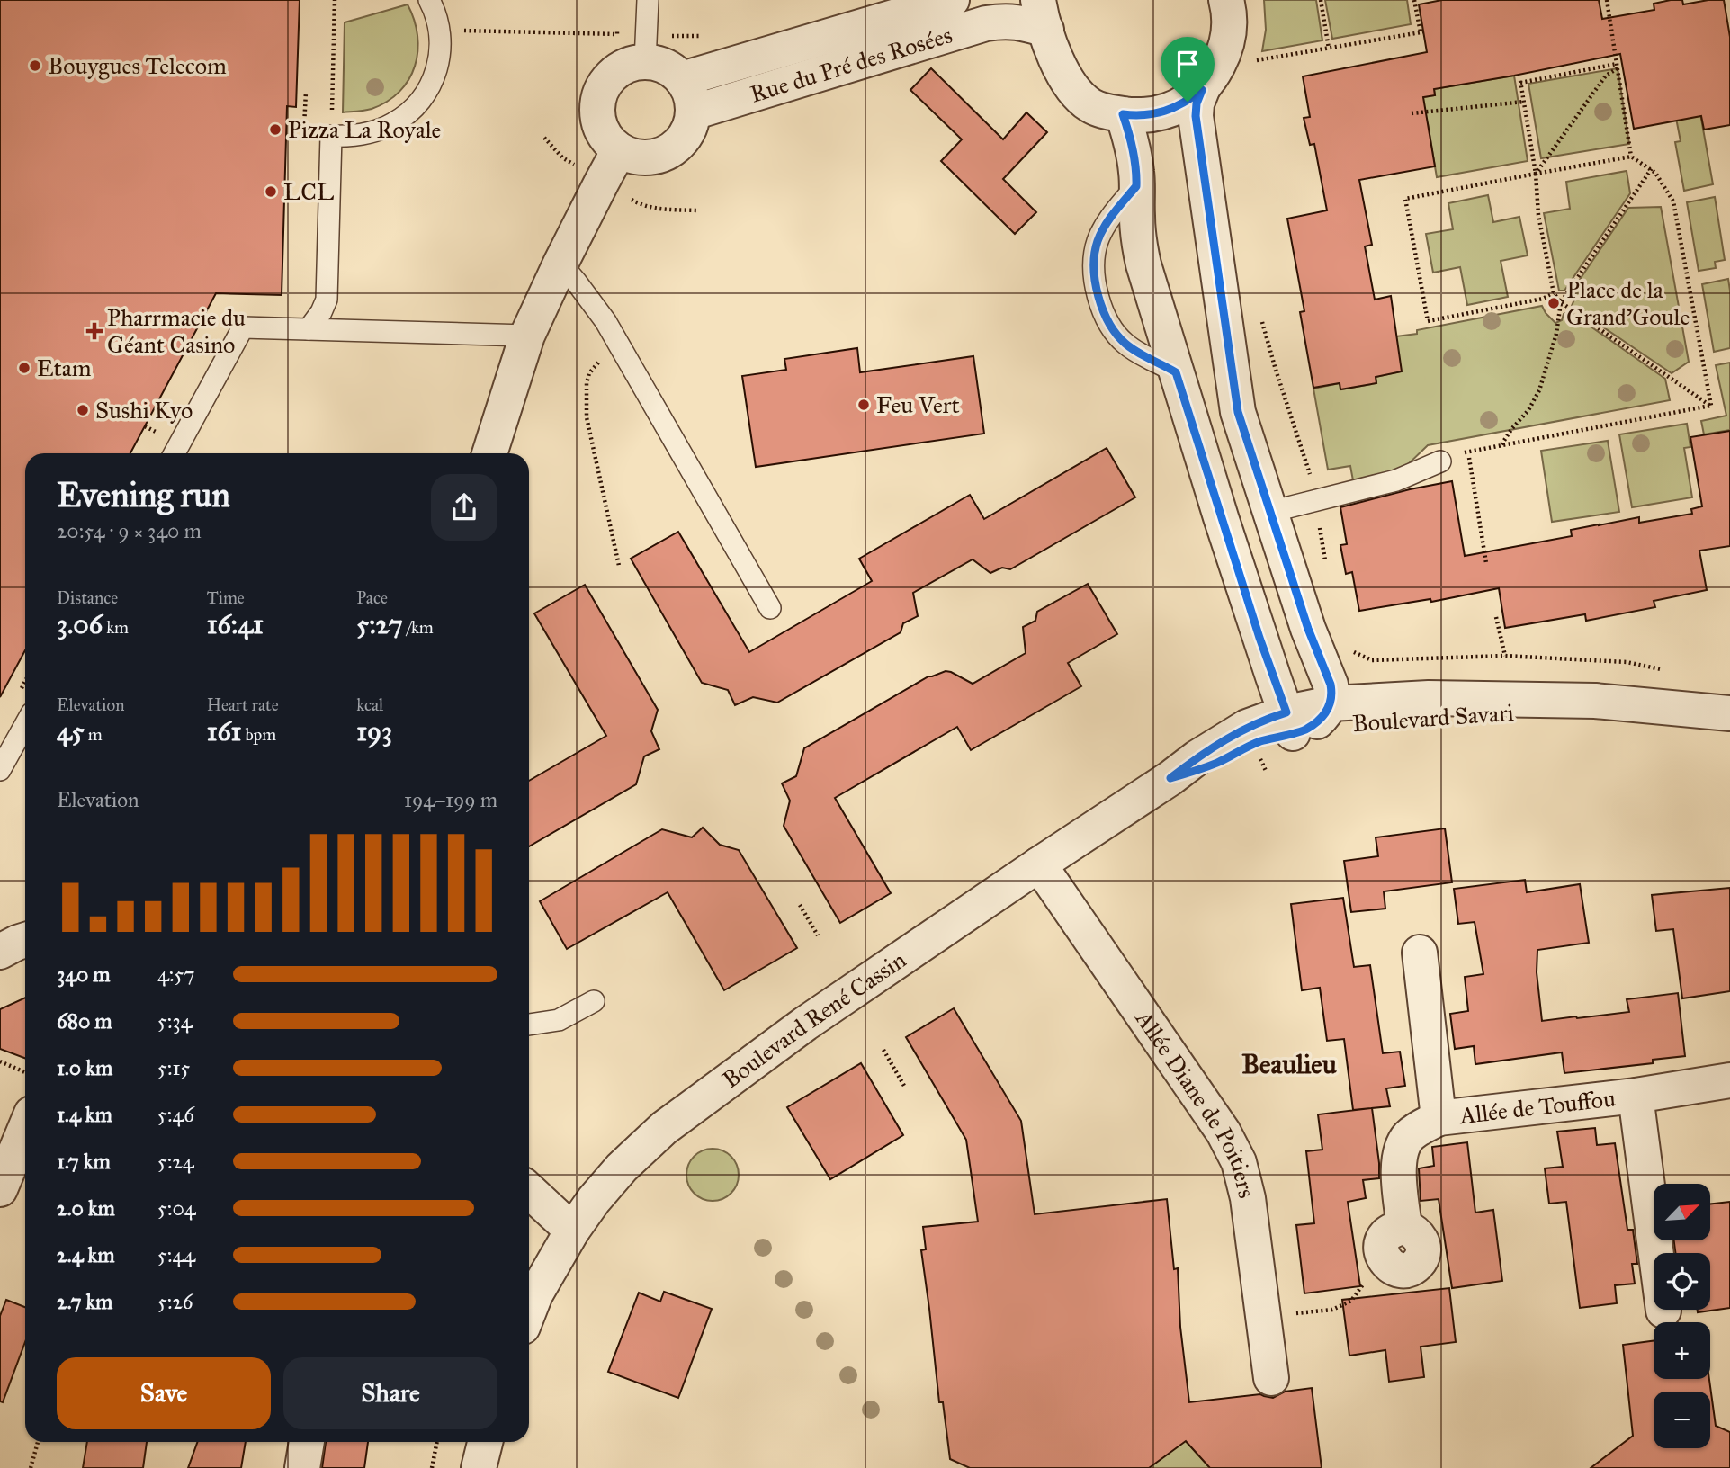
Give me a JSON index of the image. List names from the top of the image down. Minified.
{"streets":{"street":["Rue du Pré des Rosées","Boulevard Savari","Boulevard René Cassin","Allée de Touffou","Allée Diane de Poitiers"]},"crossings":[["Boulevard Savari","Boulevard René Cassin"],["Boulevard René Cassin","Allée Diane de Poitiers"]],"districts":["Beaulieu"],"places":{"other":["Bouygues Telecom","Pizza La Royale","LCL","Place de la Grand'Goule","Etam","Feu Vert","Sushi Kyo"],"health":["Pharrmacie du Géant Casino"]},"north":"top right","page":{"heading":["Evening run","20:54 · 9 × 340 m"],"stats":[["Distance","3.06 km"],["Time","16:41"],["Pace","5:27 /km"],["Elevation","45 m"],["Heart rate","161 bpm"],["kcal","193"]],"chart":["Elevation","194–199 m"],"list":[{"name":"340 m","note":"4:57"},{"name":"680 m","note":"5:34"},{"name":"1.0 km","note":"5:15"},{"name":"1.4 km","note":"5:46"},{"name":"1.7 km","note":"5:24"},{"name":"2.0 km","note":"5:04"},{"name":"2.4 km","note":"5:44"},{"name":"2.7 km","note":"5:26"}],"map_buttons":["+","−"],"buttons":["Save","Share"]}}
